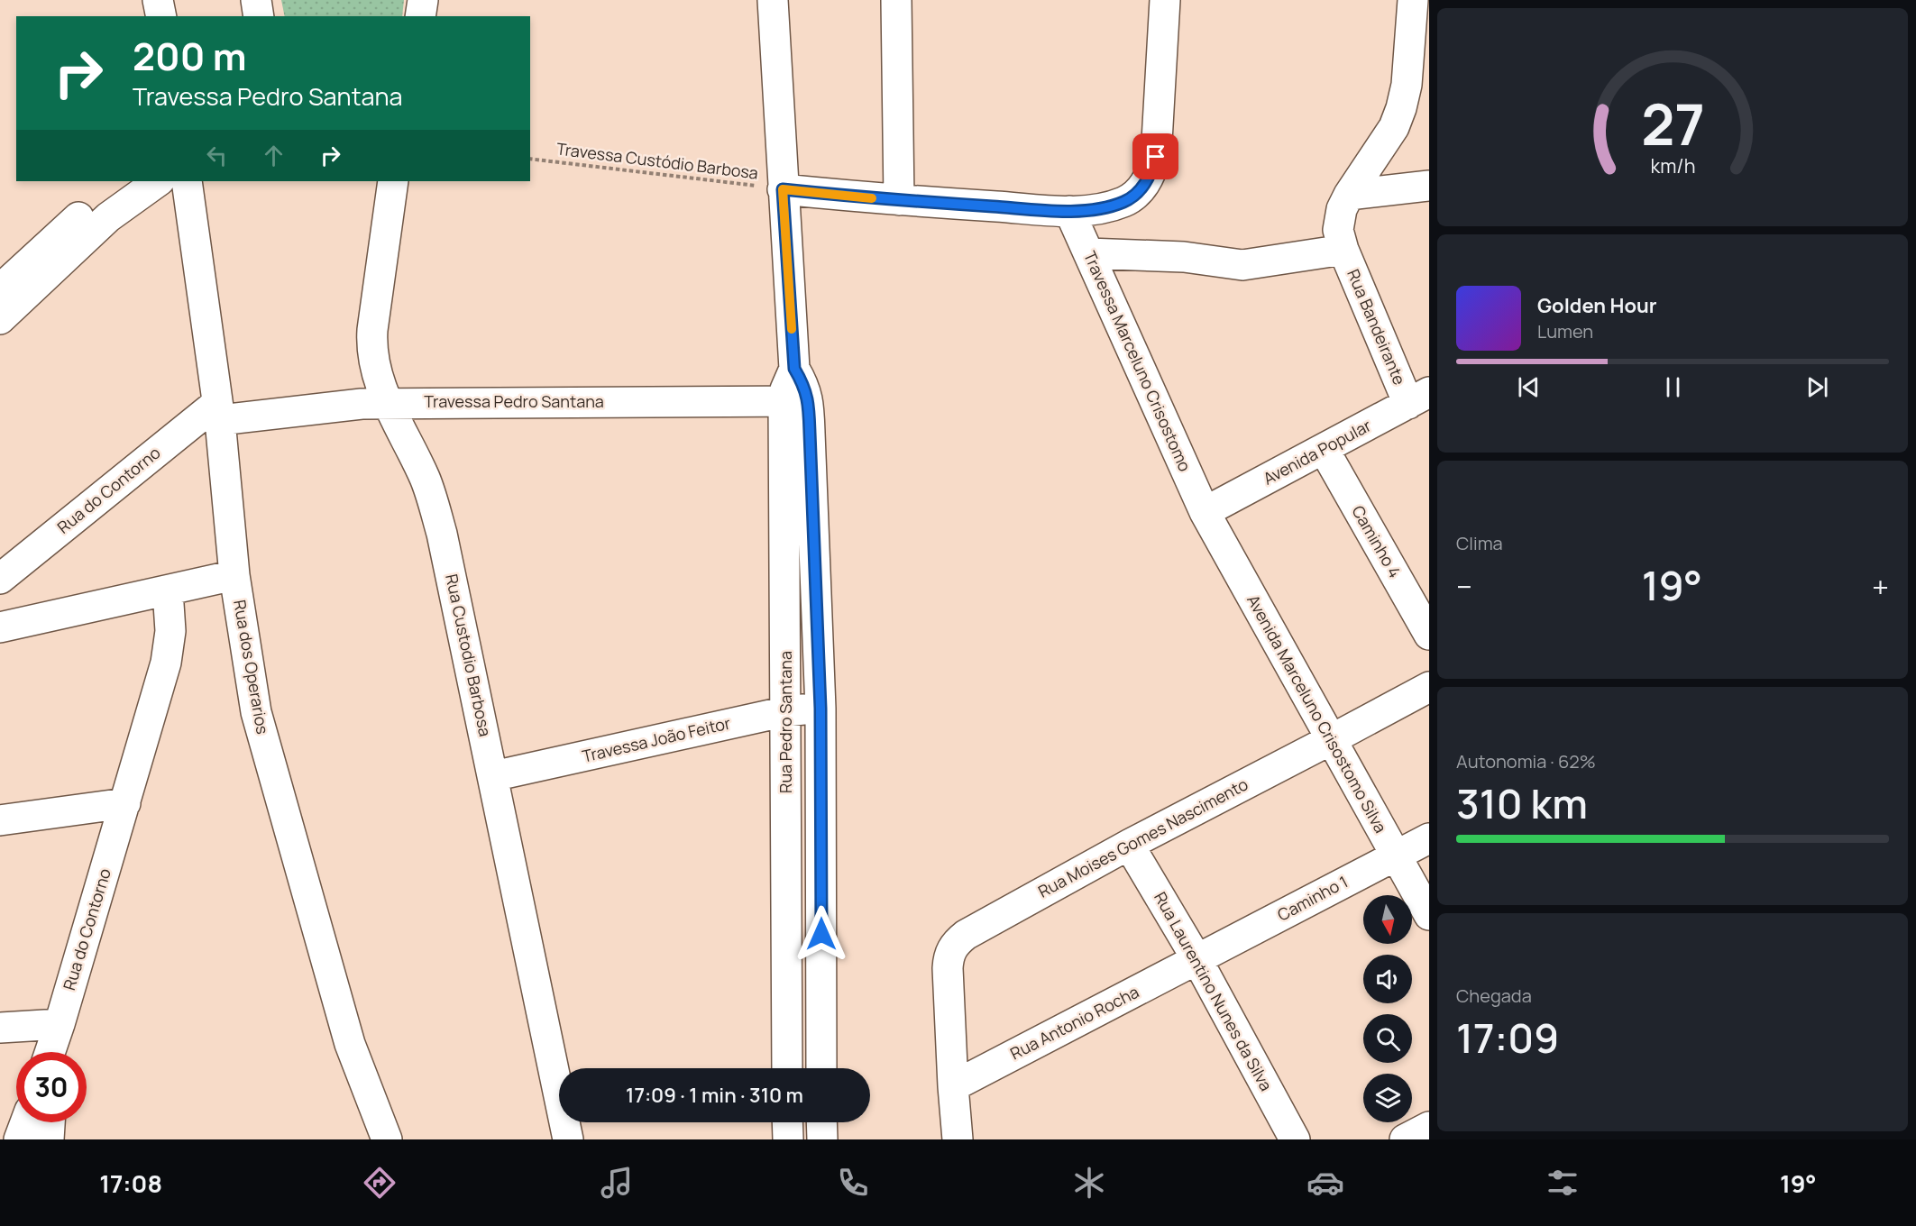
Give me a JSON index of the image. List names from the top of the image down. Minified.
{"streets":{"street":["Rua Bandeirante","Travessa Marceluno Crisostomo","Travessa Pedro Santana","Avenida Popular","Rua do Contorno","Caminho 4","Rua Custodio Barbosa","Rua dos Operarios","Avenida Marceluno Crisostomo Silva","Rua Pedro Santana","Travessa João Feitor","Rua Moises Gomes Nascimento","Caminho 1","Rua Laurentino Nunes da Silva","Rua Antonio Rocha"],"path":["Travessa Custódio Barbosa"]},"crossings":[["Travessa Custódio Barbosa","Rua Pedro Santana"],["Rua Bandeirante","Avenida Popular"],["Travessa Marceluno Crisostomo","Avenida Popular"],["Travessa Marceluno Crisostomo","Avenida Marceluno Crisostomo Silva"],["Travessa Pedro Santana","Rua do Contorno"],["Travessa Pedro Santana","Rua Custodio Barbosa"],["Travessa Pedro Santana","Rua dos Operarios"],["Travessa Pedro Santana","Rua Pedro Santana"],["Avenida Popular","Caminho 4"],["Avenida Popular","Avenida Marceluno Crisostomo Silva"],["Rua do Contorno","Rua dos Operarios"],["Rua Custodio Barbosa","Travessa João Feitor"],["Avenida Marceluno Crisostomo Silva","Rua Moises Gomes Nascimento"],["Avenida Marceluno Crisostomo Silva","Caminho 1"],["Rua Pedro Santana","Travessa João Feitor"],["Rua Moises Gomes Nascimento","Rua Laurentino Nunes da Silva"],["Rua Moises Gomes Nascimento","Rua Antonio Rocha"],["Caminho 1","Rua Laurentino Nunes da Silva"],["Caminho 1","Rua Antonio Rocha"],["Rua Laurentino Nunes da Silva","Rua Antonio Rocha"]],"north":"bottom","page":{"turn":["200 m","Travessa Pedro Santana"],"song":["Golden Hour","Lumen"],"tile":["Clima",["Autonomia · 62%","310 km"],["Chegada","17:09"]],"heat":["−","19°","+"],"limit":"30","trip":"17:09 · 1 min · 310 m","tabs":["17:08","19°"],"gauge":["27","km/h"]}}
